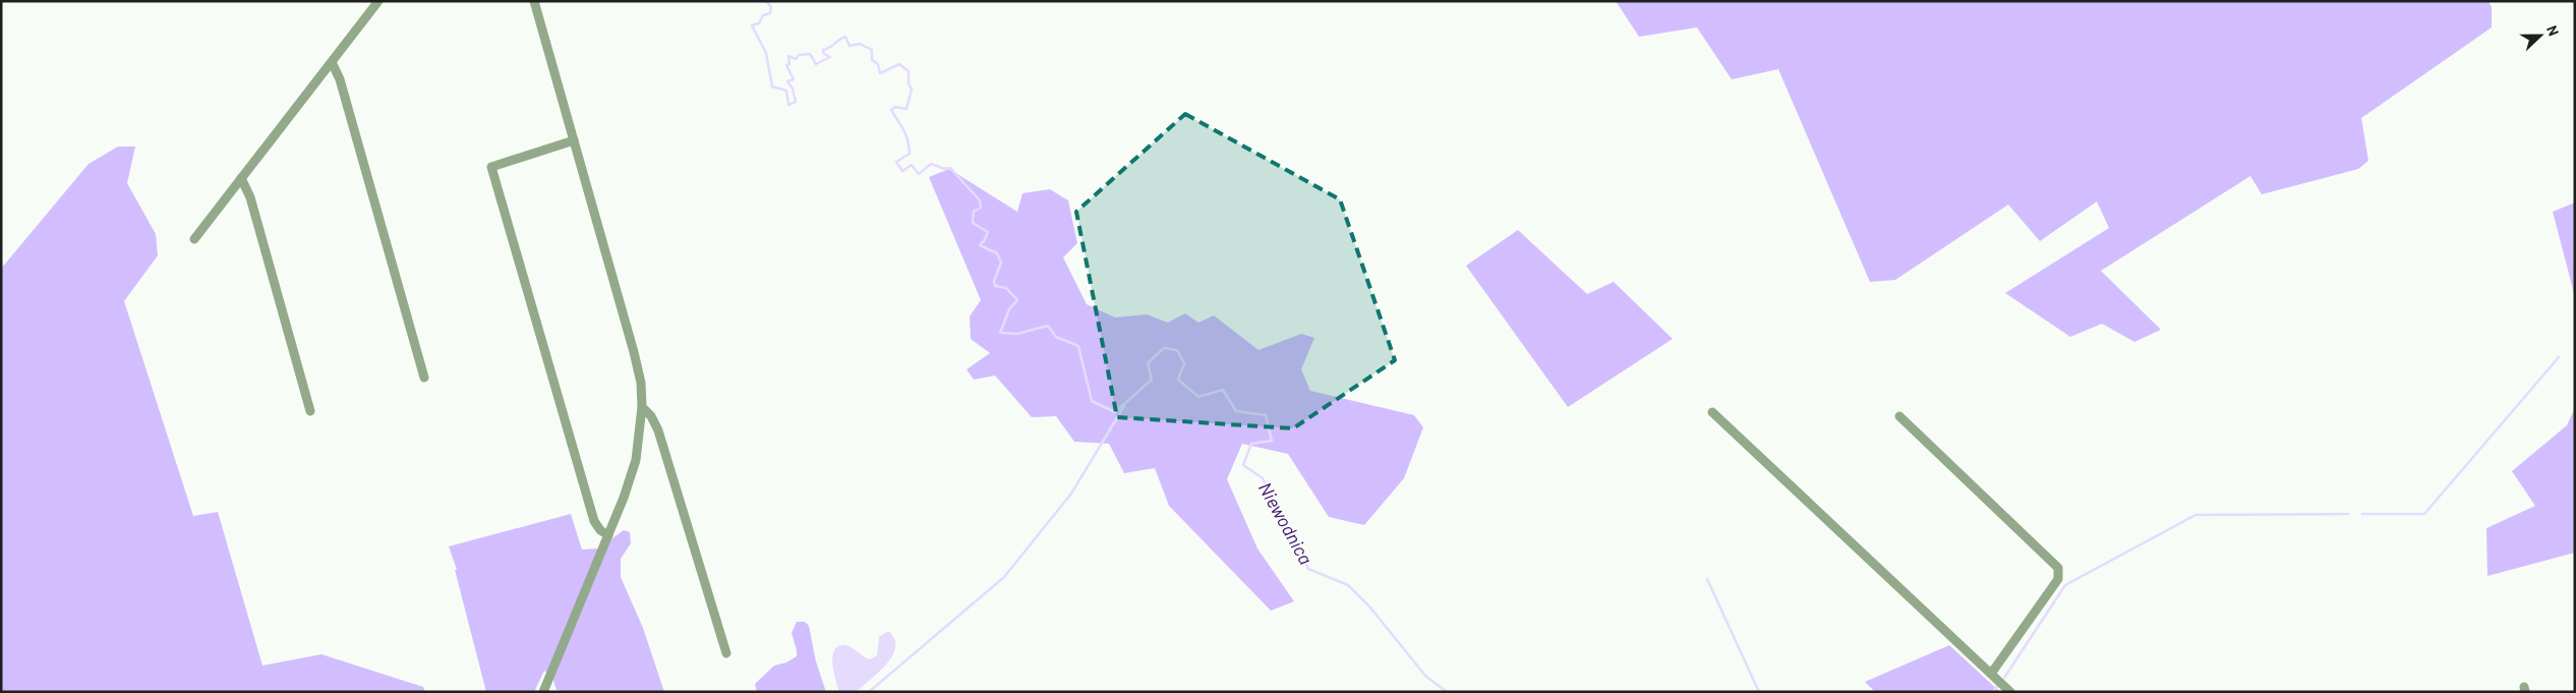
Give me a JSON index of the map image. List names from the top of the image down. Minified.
{"water":["Niewodnica"],"north":"right"}
